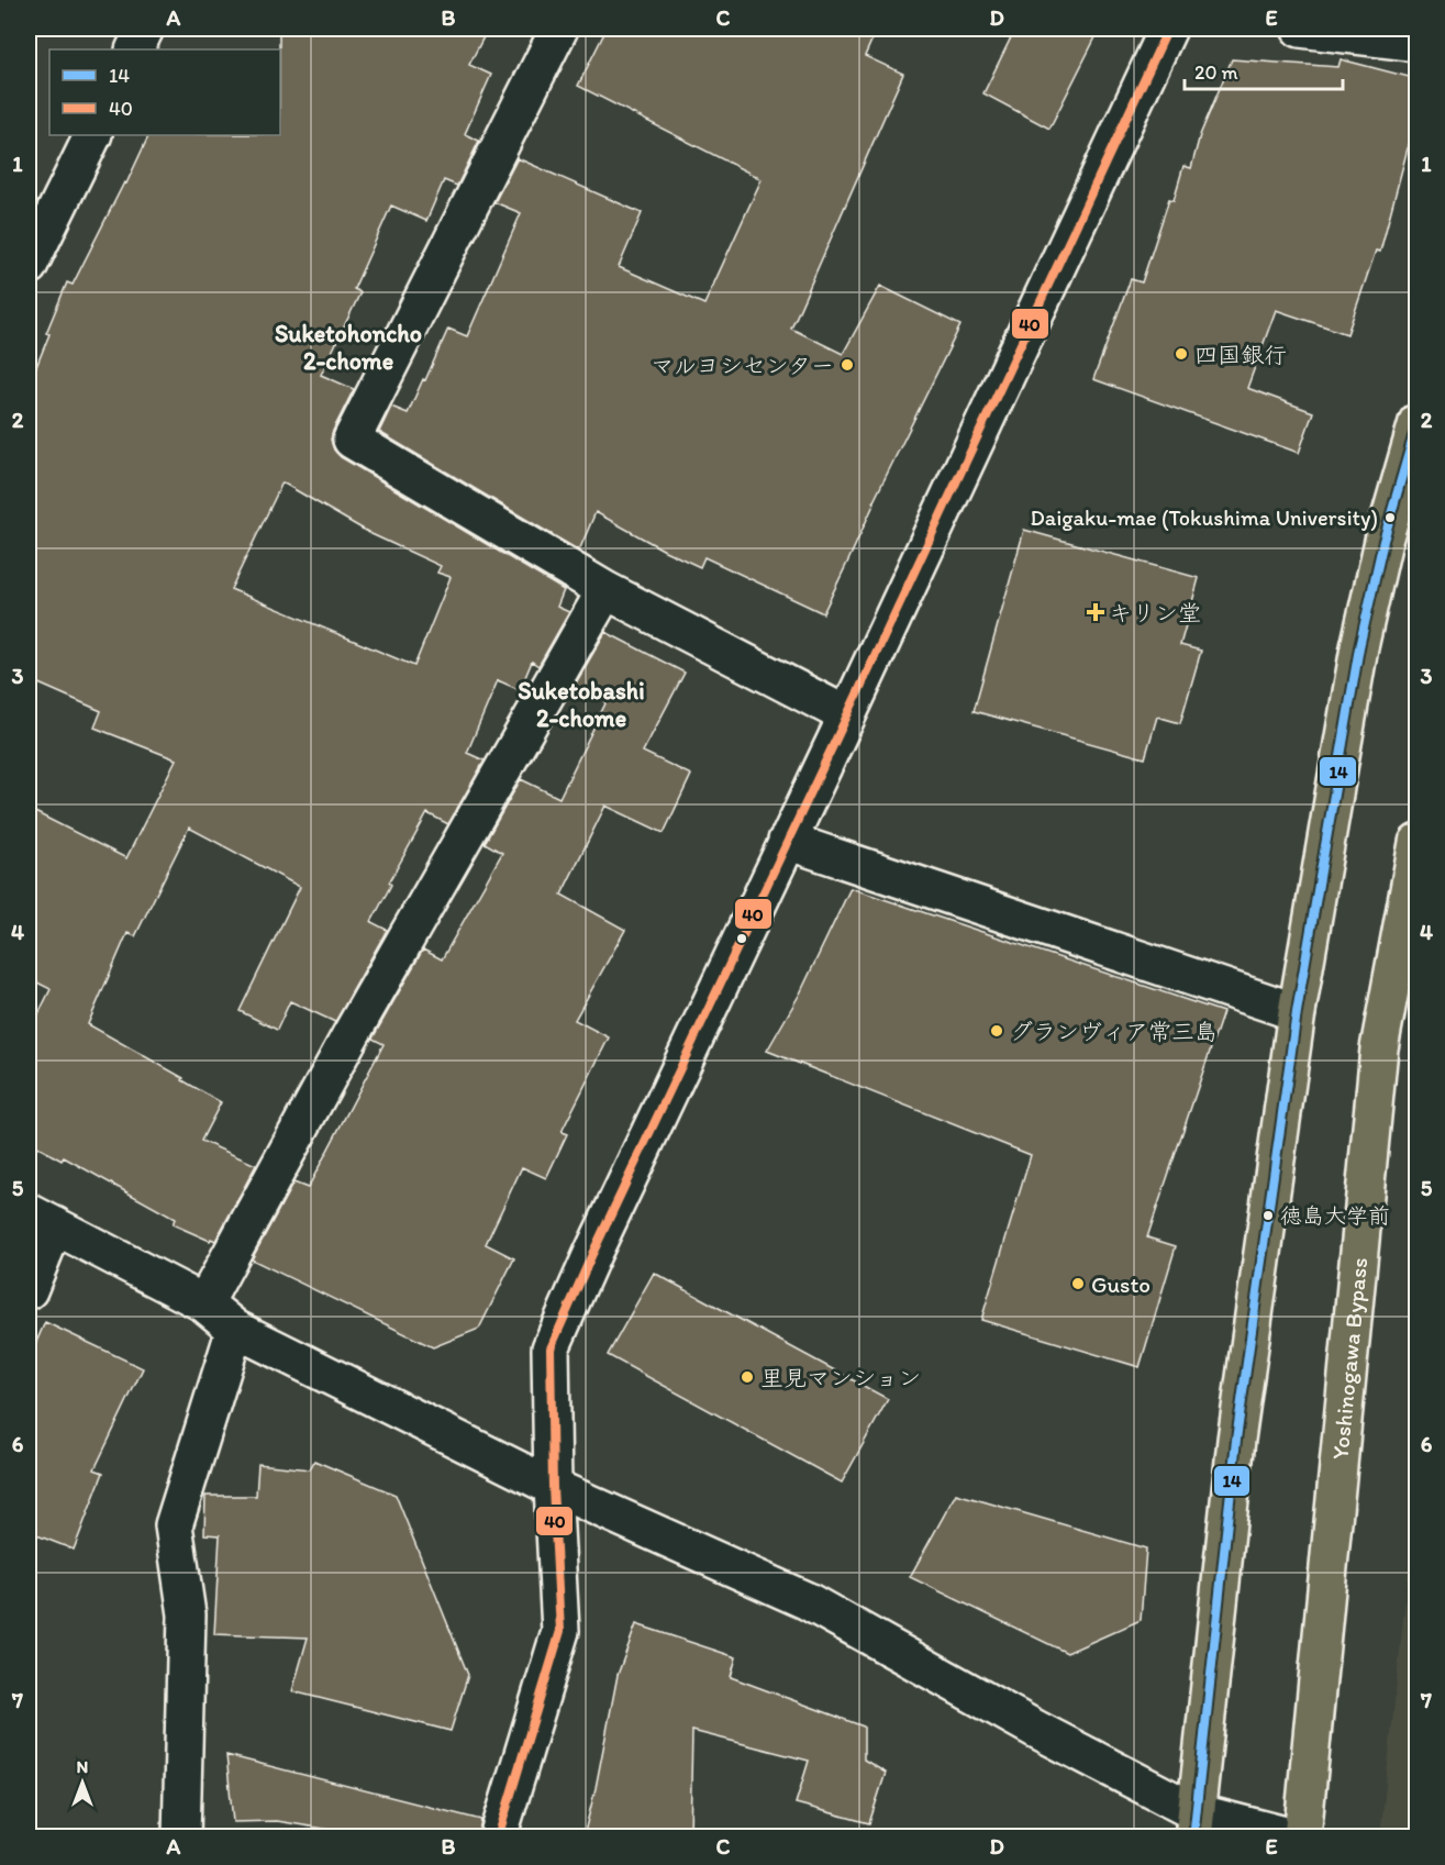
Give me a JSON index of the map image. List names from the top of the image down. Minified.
{"streets":{"highway":["Yoshinogawa Bypass"]},"districts":["Suketohoncho 2-chome","Suketobashi 2-chome"],"places":{"other":["四国銀行","マルヨシセンター","Daigaku-mae (Tokushima University)","グランヴィア常三島","徳島大学前","Gusto","里見マンション"],"health":["キリン堂"]},"lines":["transit line 40","transit line 14"],"legend":["14","40"],"scale_bar":"20 m","north":"top","grid":{"columns":["A","B","C","D","E"],"rows":["1","2","3","4","5","6","7"]}}
